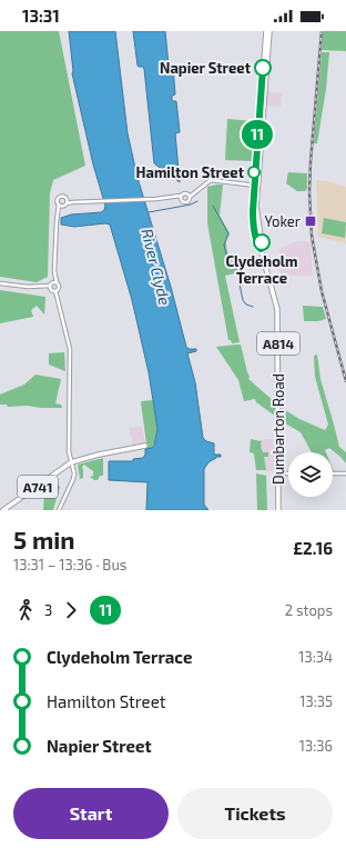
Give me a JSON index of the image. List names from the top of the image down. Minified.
{"streets":{"main road":["A814","Dumbarton Road","A741"]},"crossings":[["A814","Dumbarton Road"]],"water":["River Clyde"],"places":{"other":["Napier Street","Hamilton Street","Clydeholm Terrace"],"transit":["Yoker"]},"lines":["bus line 11"],"page":{"status":"13:31","on_map":"11","heading":["5 min","13:31 – 13:36 · Bus","£2.16"],"legs":["3","11","2 stops"],"list":[{"name":"Clydeholm Terrace","value":"13:34"},{"name":"Hamilton Street","value":"13:35"},{"name":"Napier Street","value":"13:36"}],"buttons":["Start","Tickets"]}}
